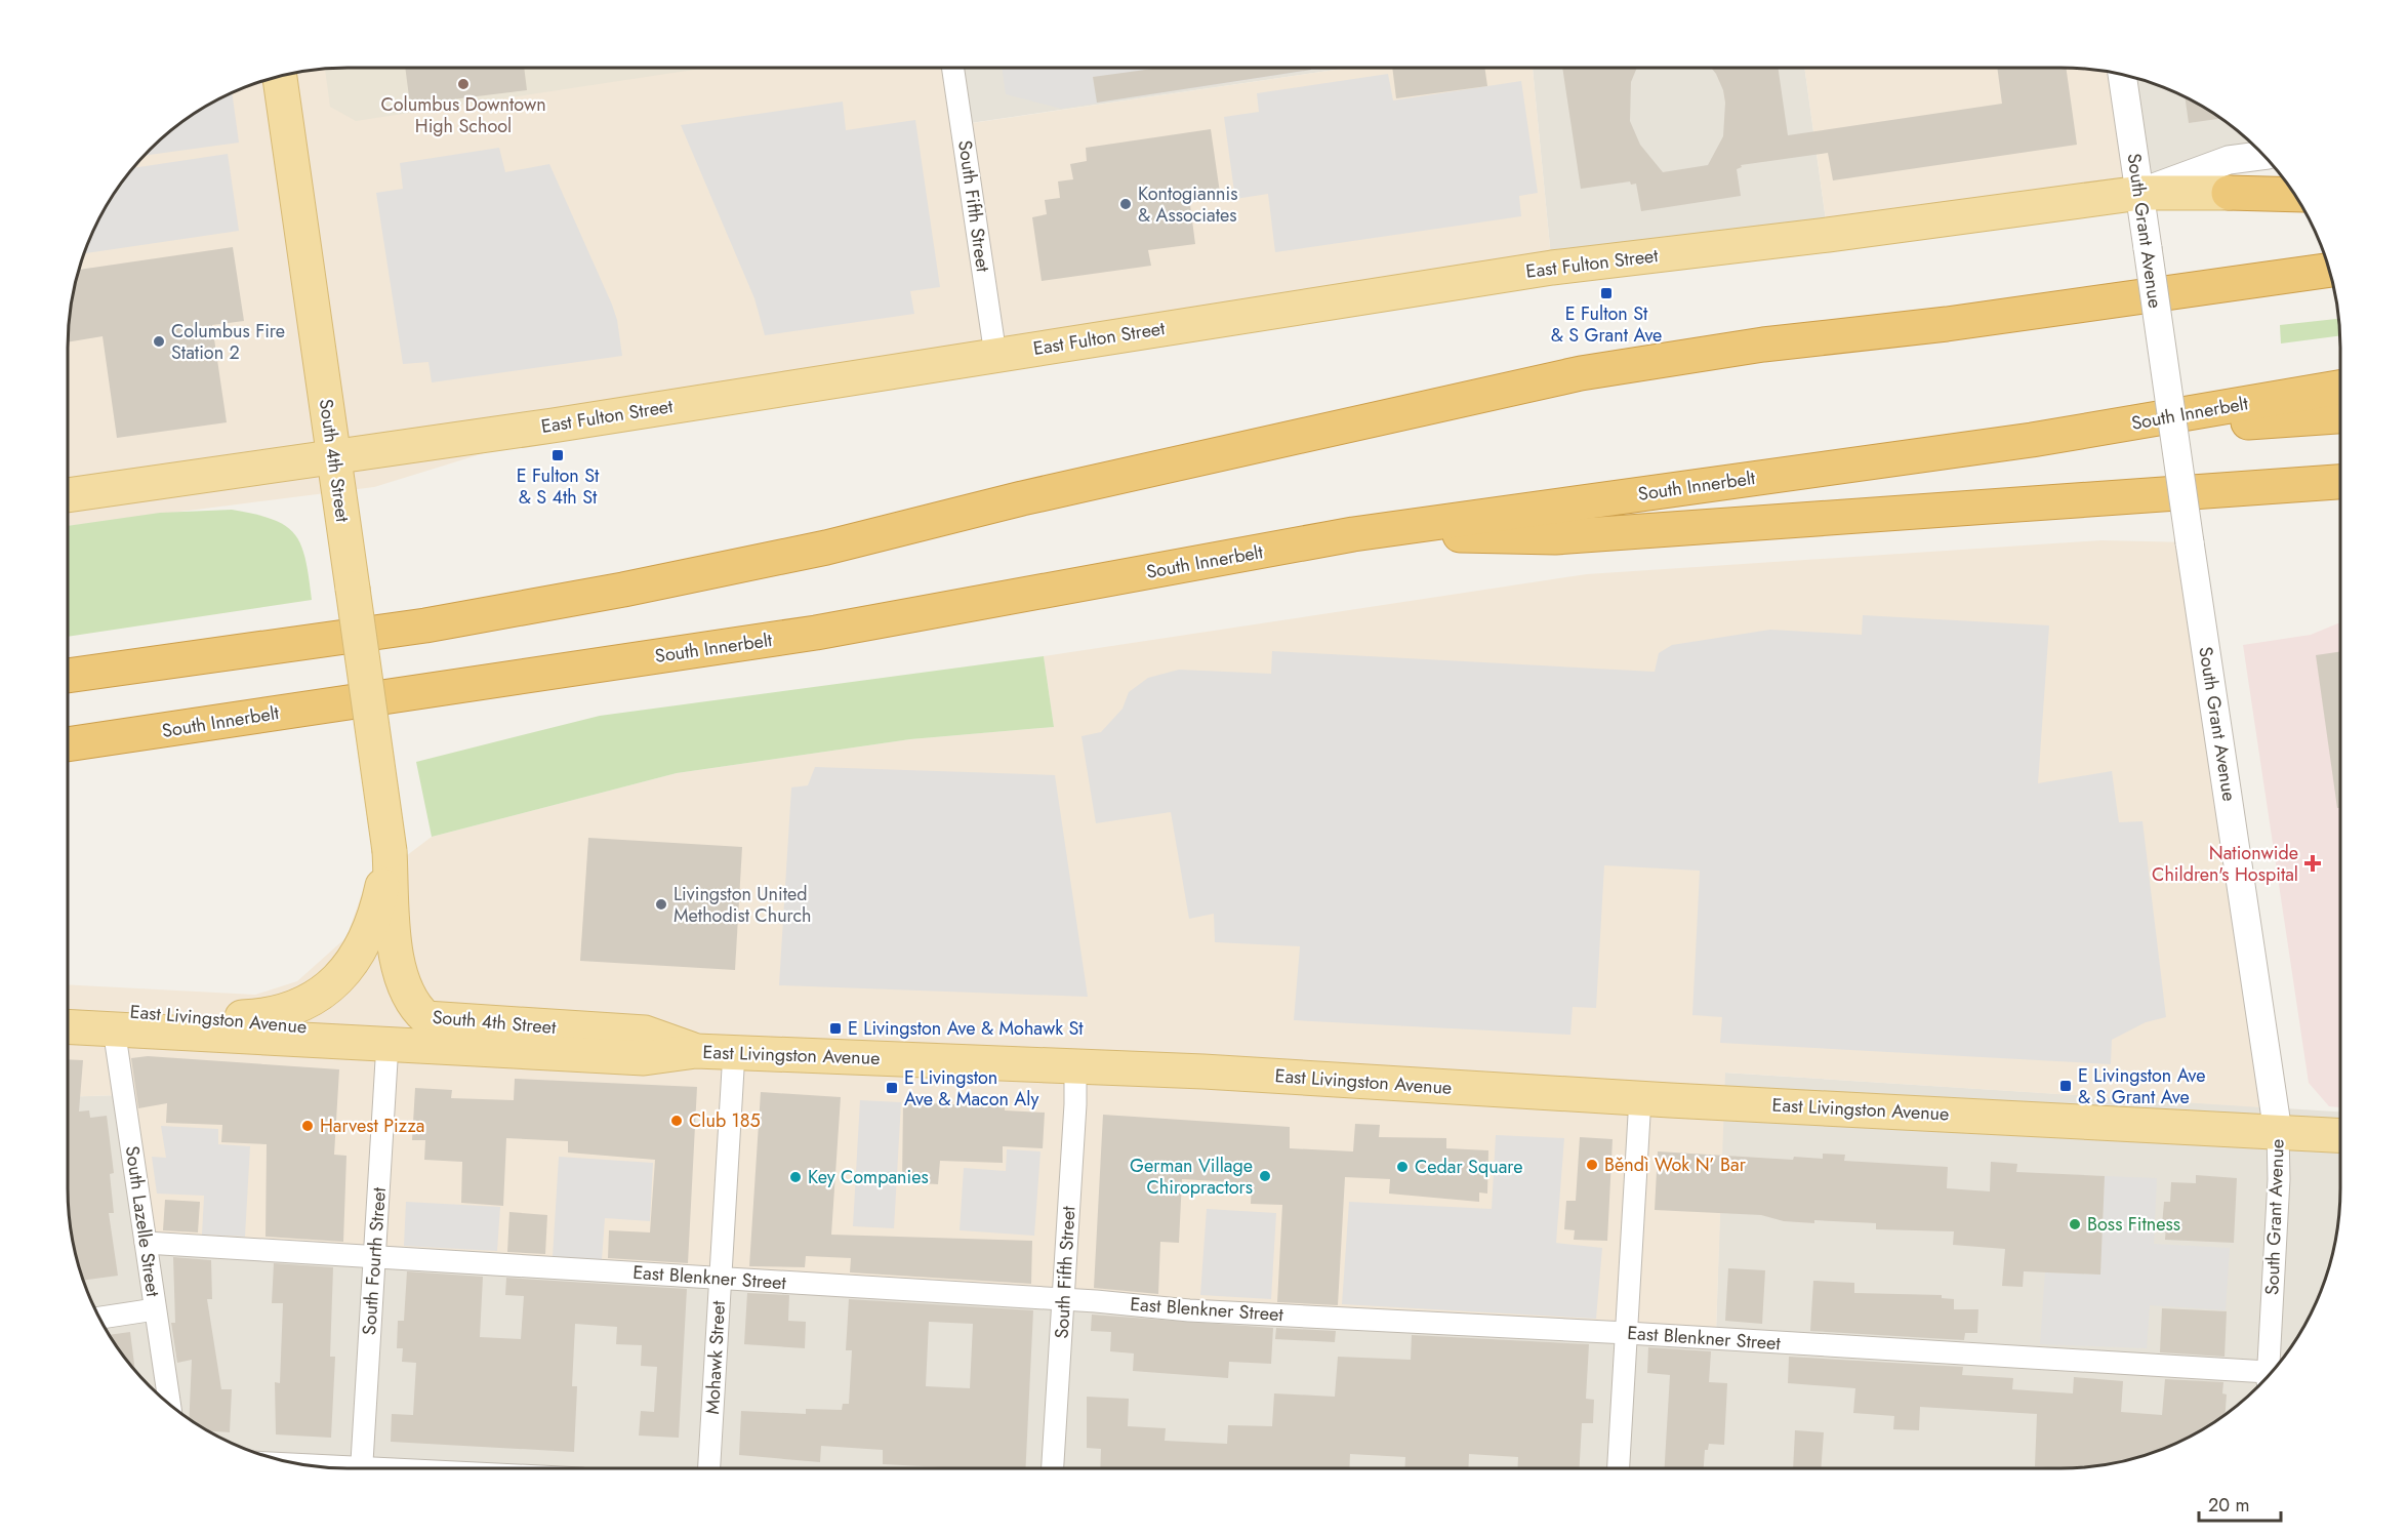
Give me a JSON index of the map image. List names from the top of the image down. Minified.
{"streets":{"highway":["South Innerbelt"],"main road":["East Fulton Street","South 4th Street","East Livingston Avenue"],"street":["South Fifth Street","South Grant Avenue","South Lazelle Street","South Fourth Street","East Blenkner Street","Mohawk Street"]},"crossings":[["South Fifth Street","East Fulton Street"],["South Fifth Street","East Livingston Avenue"],["South Fifth Street","East Blenkner Street"],["South Grant Avenue","East Fulton Street"],["South Grant Avenue","East Livingston Avenue"],["South Grant Avenue","East Blenkner Street"],["East Fulton Street","South 4th Street"],["South 4th Street","East Livingston Avenue"],["East Livingston Avenue","South Lazelle Street"],["East Livingston Avenue","South Fourth Street"],["East Livingston Avenue","Mohawk Street"],["South Lazelle Street","East Blenkner Street"],["South Fourth Street","East Blenkner Street"],["East Blenkner Street","Mohawk Street"]],"places":{"other":["Columbus Downtown High School","Kontogiannis & Associates","Columbus Fire Station 2","Livingston United Methodist Church","Club 185","Harvest Pizza","Běndì Wok N’ Bar","Cedar Square","German Village Chiropractors","Key Companies","Boss Fitness"],"transit":["E Fulton St & S Grant Ave","E Fulton St & S 4th St","E Livingston Ave & Mohawk St","E Livingston Ave & S Grant Ave","E Livingston Ave & Macon Aly"],"health":["Nationwide Children's Hospital"]},"scale_bar":"20 m"}
